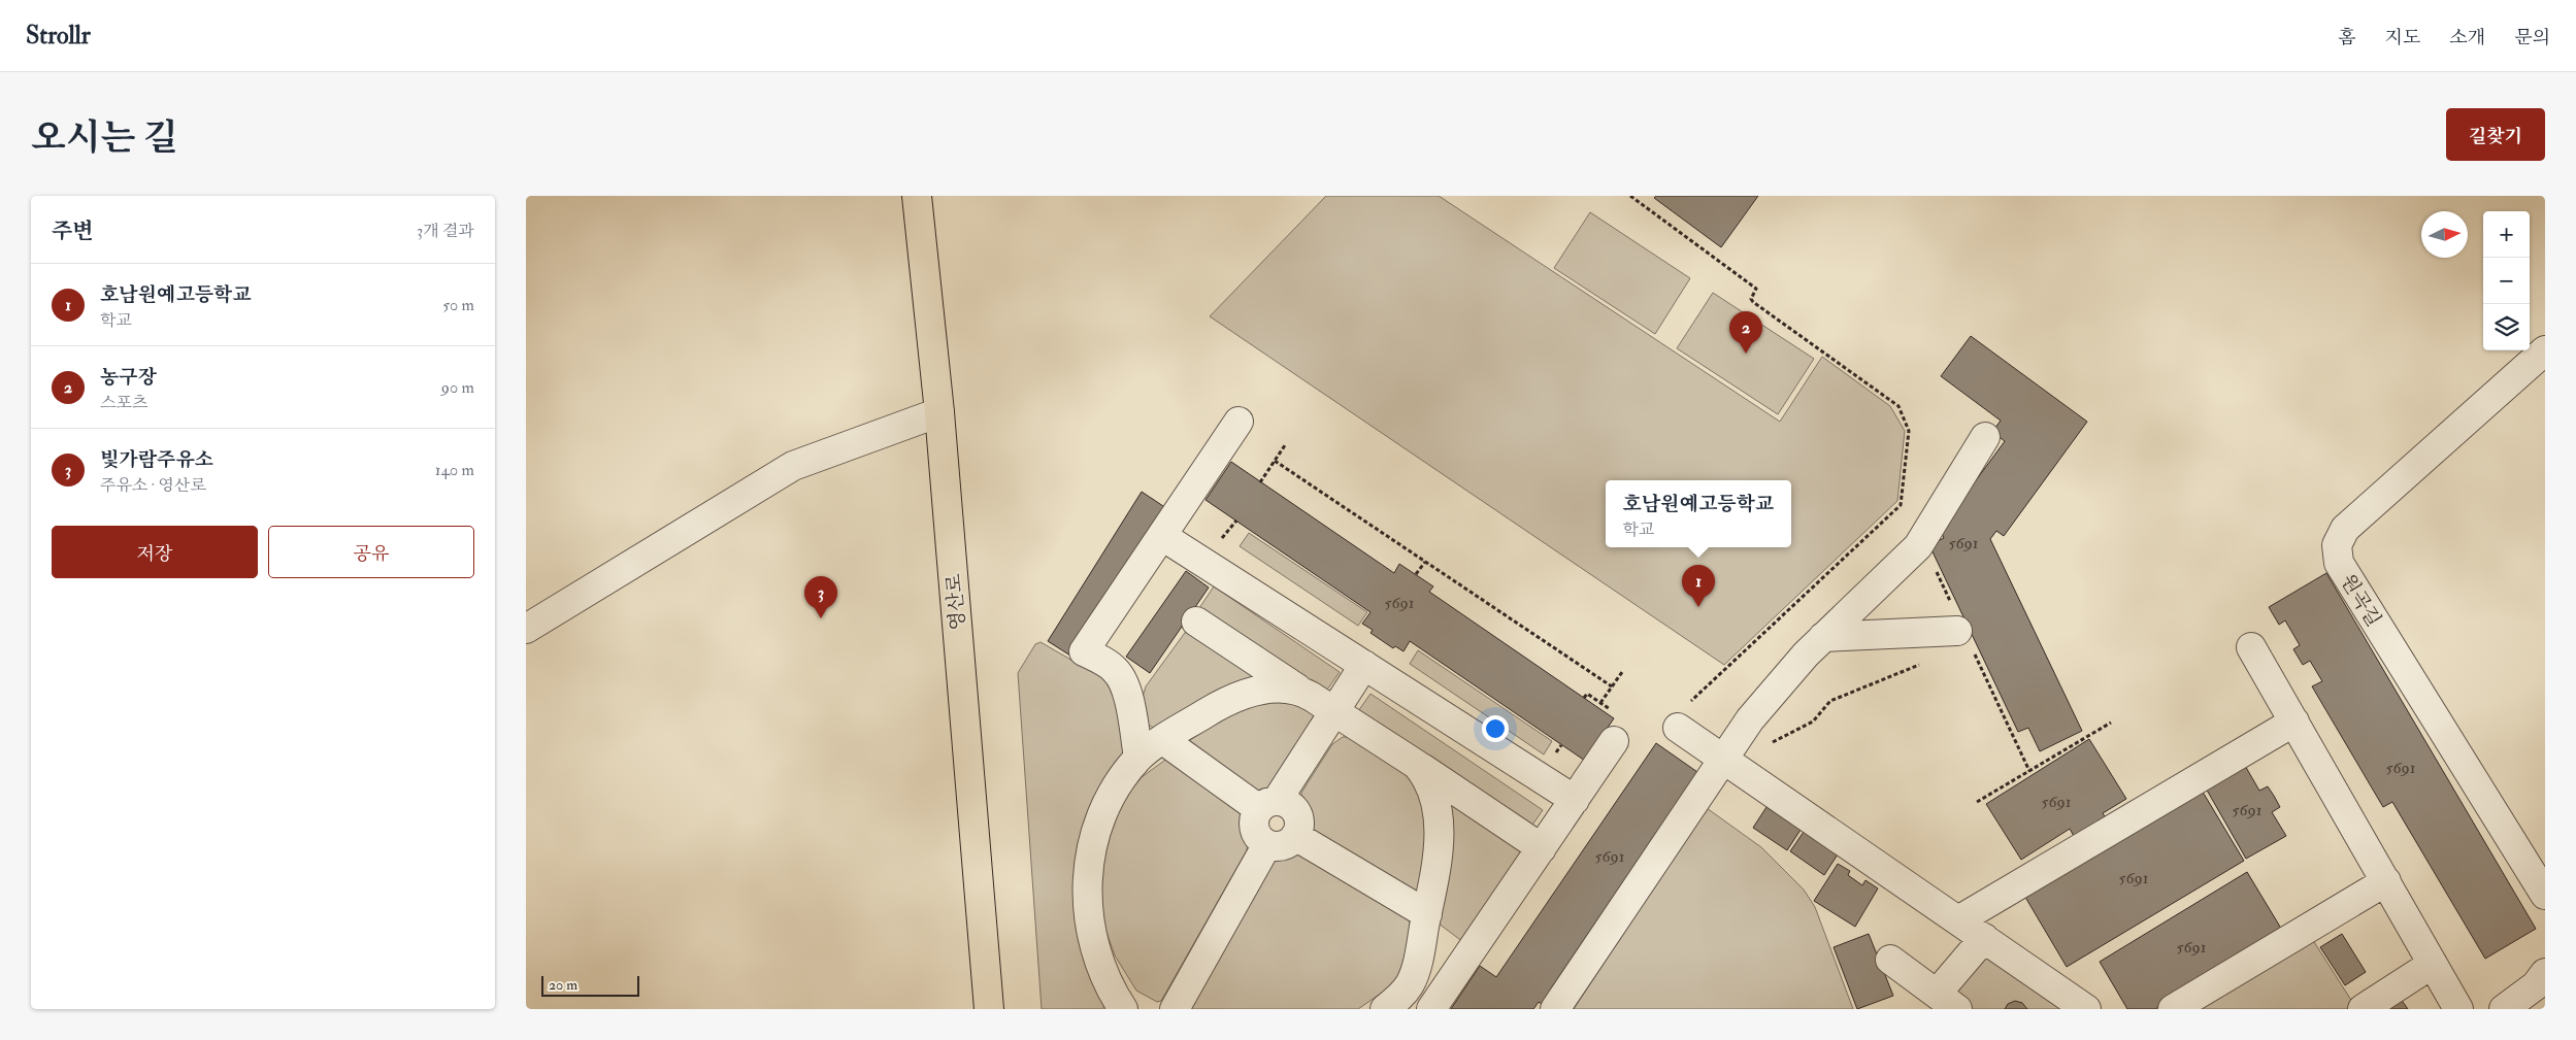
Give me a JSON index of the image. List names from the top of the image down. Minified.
{"streets":{"main road":["영산로"],"street":["원곡길"]},"house_numbers":["5691","5691","5691","5691","5691","5691","5691","5691"],"scale_bar":"20 m","north":"right","page":{"header":"Strollr","nav":["홈","지도","소개","문의"],"title":"오시는 길","buttons":["길찾기",["저장","공유"]],"heading":["주변","3개 결과"],"map_buttons":["+","−"],"list":[{"mark":"1","name":"호남원예고등학교","note":"학교","value":"50 m"},{"mark":"2","name":"농구장","note":"스포츠","value":"90 m"},{"mark":"3","name":"빛가람주유소","note":"주유소 · 영산로","value":"140 m"}],"pins":["2","1","3"],"popup":["호남원예고등학교","학교"],"scale":"20 m"}}
